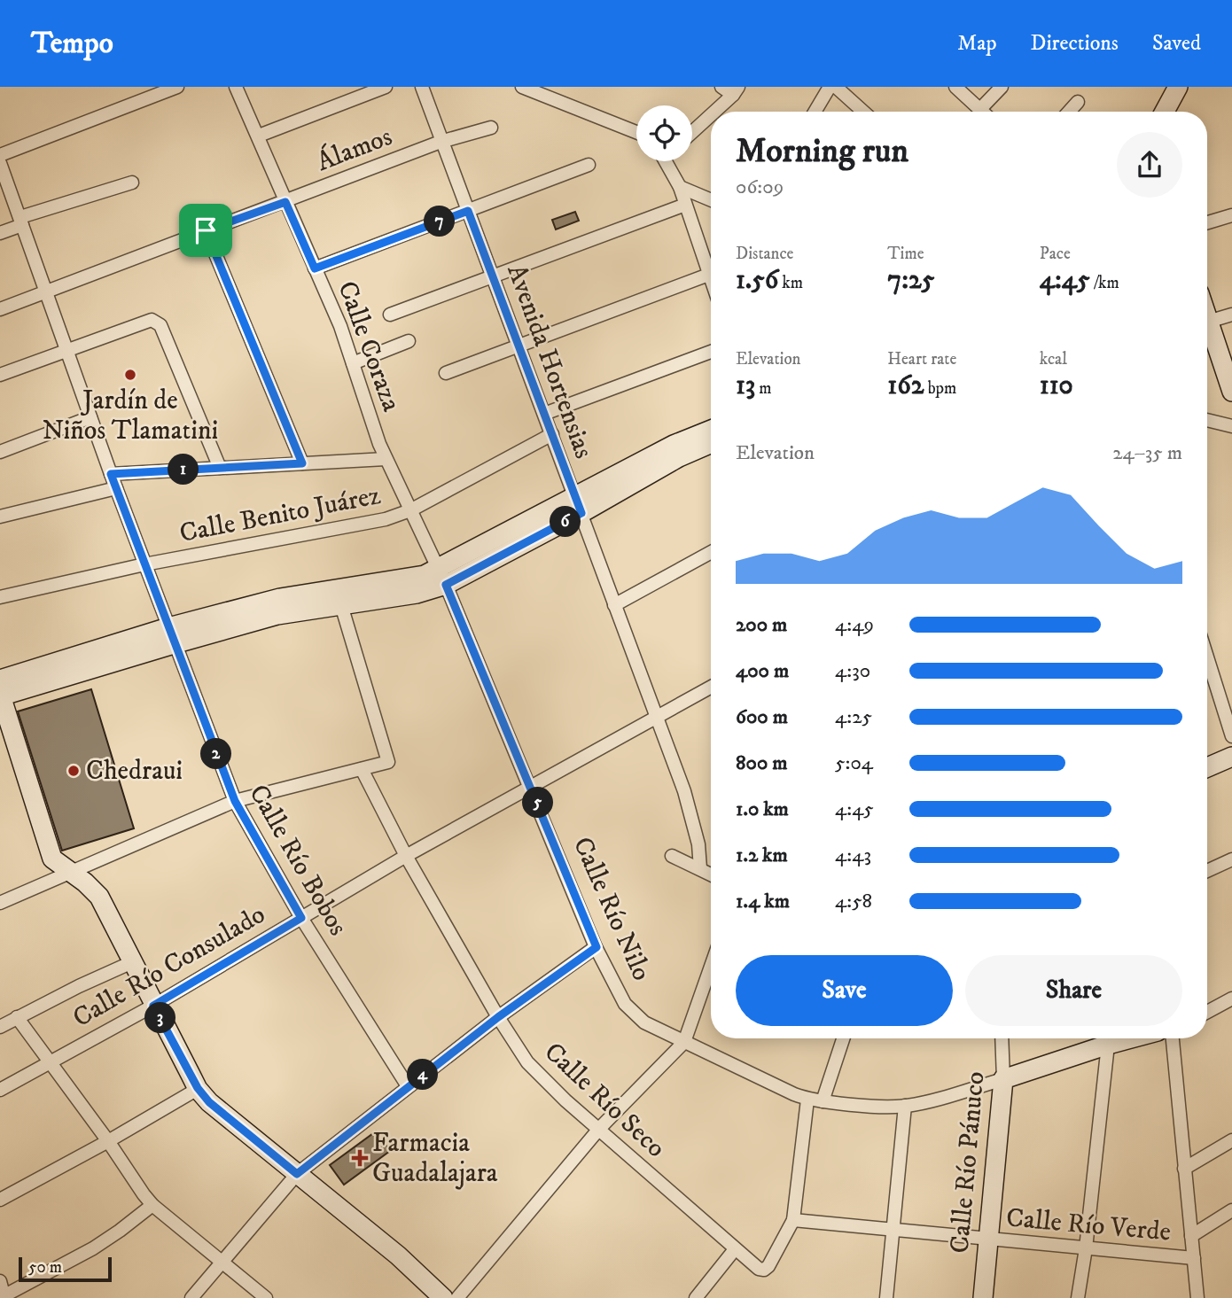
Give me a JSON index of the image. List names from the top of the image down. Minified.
{"streets":{"main road":["Calle Río Nilo","Calle Río Pánuco"],"street":["Álamos","Calle Coraza","Avenida Hortensias","Calle Benito Juárez","Calle Río Bobos","Calle Río Consulado","Calle Río Seco","Calle Río Verde"]},"crossings":[["Álamos","Calle Coraza"],["Álamos","Avenida Hortensias"],["Álamos","Calle Río Bobos"],["Calle Coraza","Calle Benito Juárez"],["Calle Coraza","Calle Río Nilo"],["Avenida Hortensias","Calle Benito Juárez"],["Avenida Hortensias","Calle Río Consulado"],["Calle Benito Juárez","Calle Río Bobos"],["Calle Río Bobos","Calle Río Consulado"],["Calle Río Nilo","Calle Río Consulado"],["Calle Río Nilo","Calle Río Pánuco"],["Calle Río Consulado","Calle Río Seco"],["Calle Río Seco","Calle Río Verde"],["Calle Río Pánuco","Calle Río Verde"]],"places":{"other":["Jardín de Niños Tlamatini","Chedraui"],"health":["Farmacia Guadalajara"]},"scale_bar":"50 m","page":{"header":"Tempo","nav":["Map","Directions","Saved"],"heading":["Morning run","06:09"],"pins":["7","1","6","2","5","3","4"],"stats":[["Distance","1.56 km"],["Time","7:25"],["Pace","4:45 /km"],["Elevation","13 m"],["Heart rate","162 bpm"],["kcal","110"]],"chart":["Elevation","24–35 m"],"list":[{"name":"200 m","note":"4:49"},{"name":"400 m","note":"4:30"},{"name":"600 m","note":"4:25"},{"name":"800 m","note":"5:04"},{"name":"1.0 km","note":"4:45"},{"name":"1.2 km","note":"4:43"},{"name":"1.4 km","note":"4:58"}],"buttons":["Save","Share"],"scale":"50 m"}}
